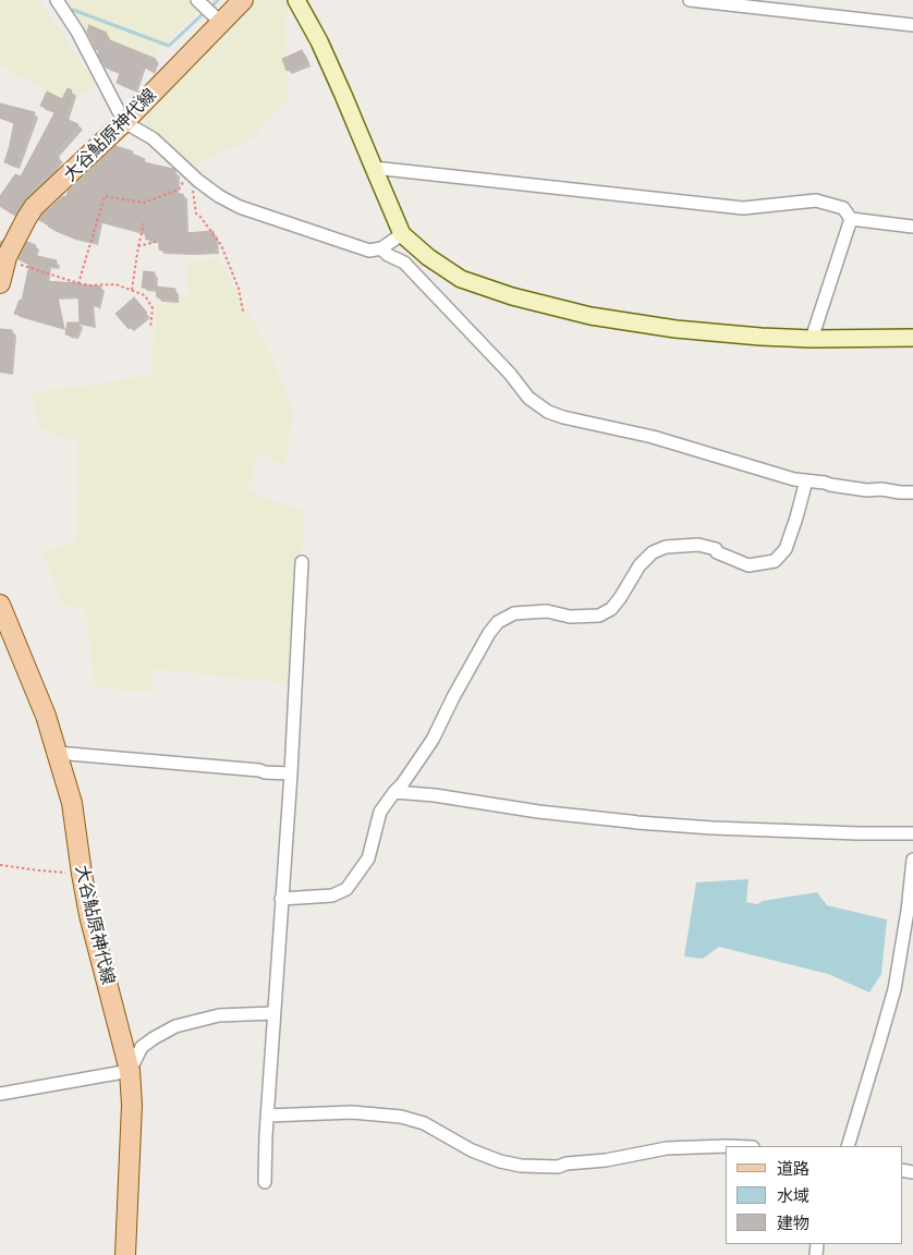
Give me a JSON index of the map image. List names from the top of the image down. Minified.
{"streets":{"main road":["大谷鮎原神代線"]},"legend":["道路","水域","建物"]}
